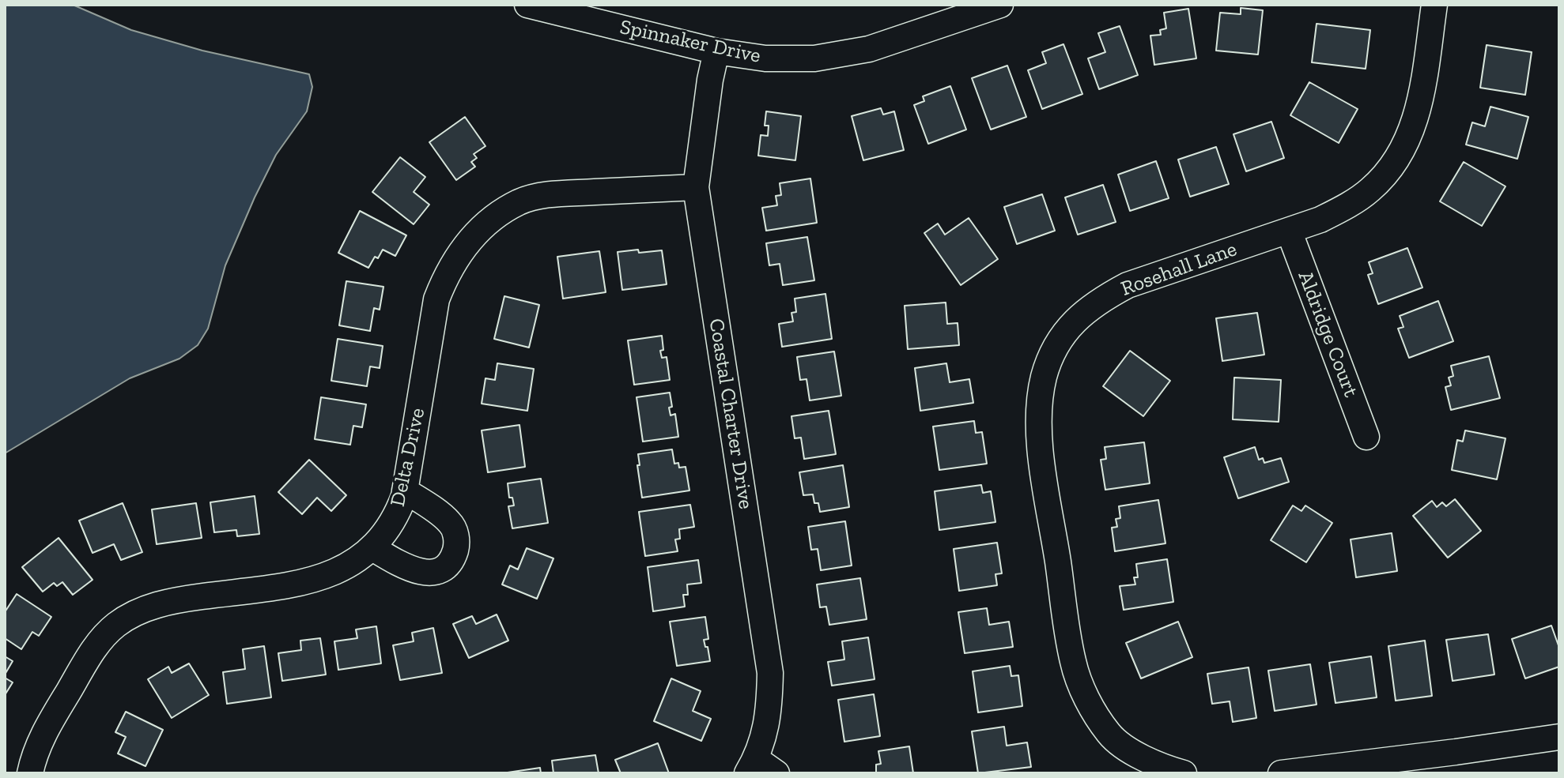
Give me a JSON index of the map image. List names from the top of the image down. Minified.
{"streets":{"street":["Spinnaker Drive","Rosehall Lane","Aldridge Court","Coastal Charter Drive","Delta Drive"]},"crossings":[["Spinnaker Drive","Coastal Charter Drive"],["Rosehall Lane","Aldridge Court"],["Coastal Charter Drive","Delta Drive"]]}
